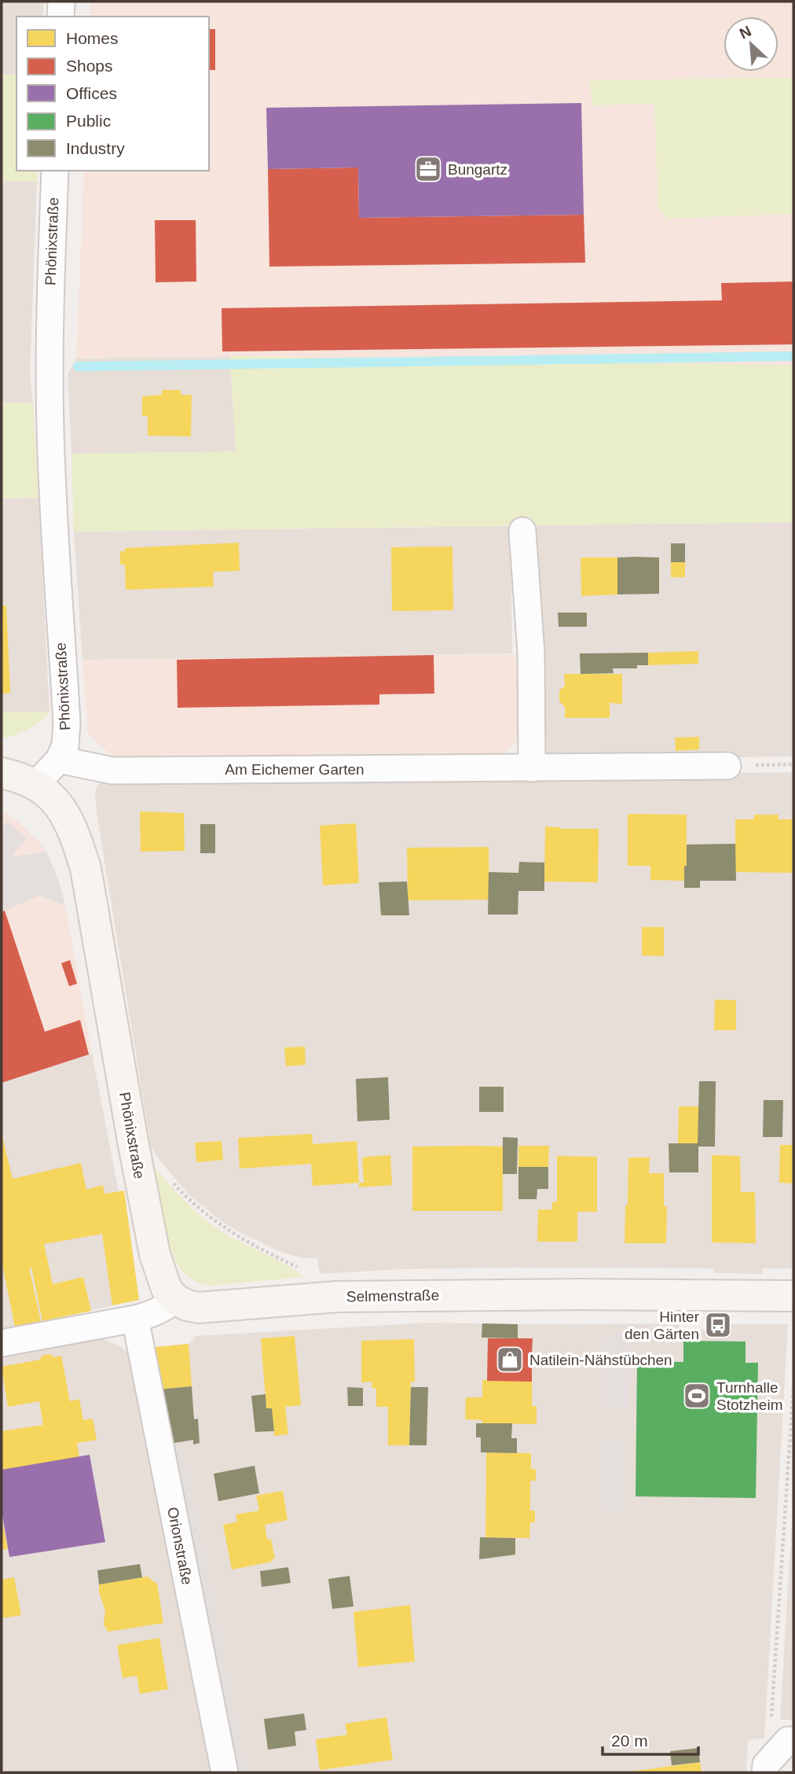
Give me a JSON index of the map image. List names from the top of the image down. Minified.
{"streets":{"main road":["Phönixstraße","Selmenstraße"],"street":["Am Eichemer Garten","Orionstraße"]},"crossings":[["Phönixstraße","Am Eichemer Garten"],["Phönixstraße","Selmenstraße"]],"places":{"office":["Bungartz"],"bus stop":["Hinter den Gärten"],"shop":["Natilein-Nähstübchen"],"sports":["Turnhalle Stotzheim"]},"legend":["Homes","Shops","Offices","Public","Industry"],"scale_bar":"20 m","north":"top left"}
